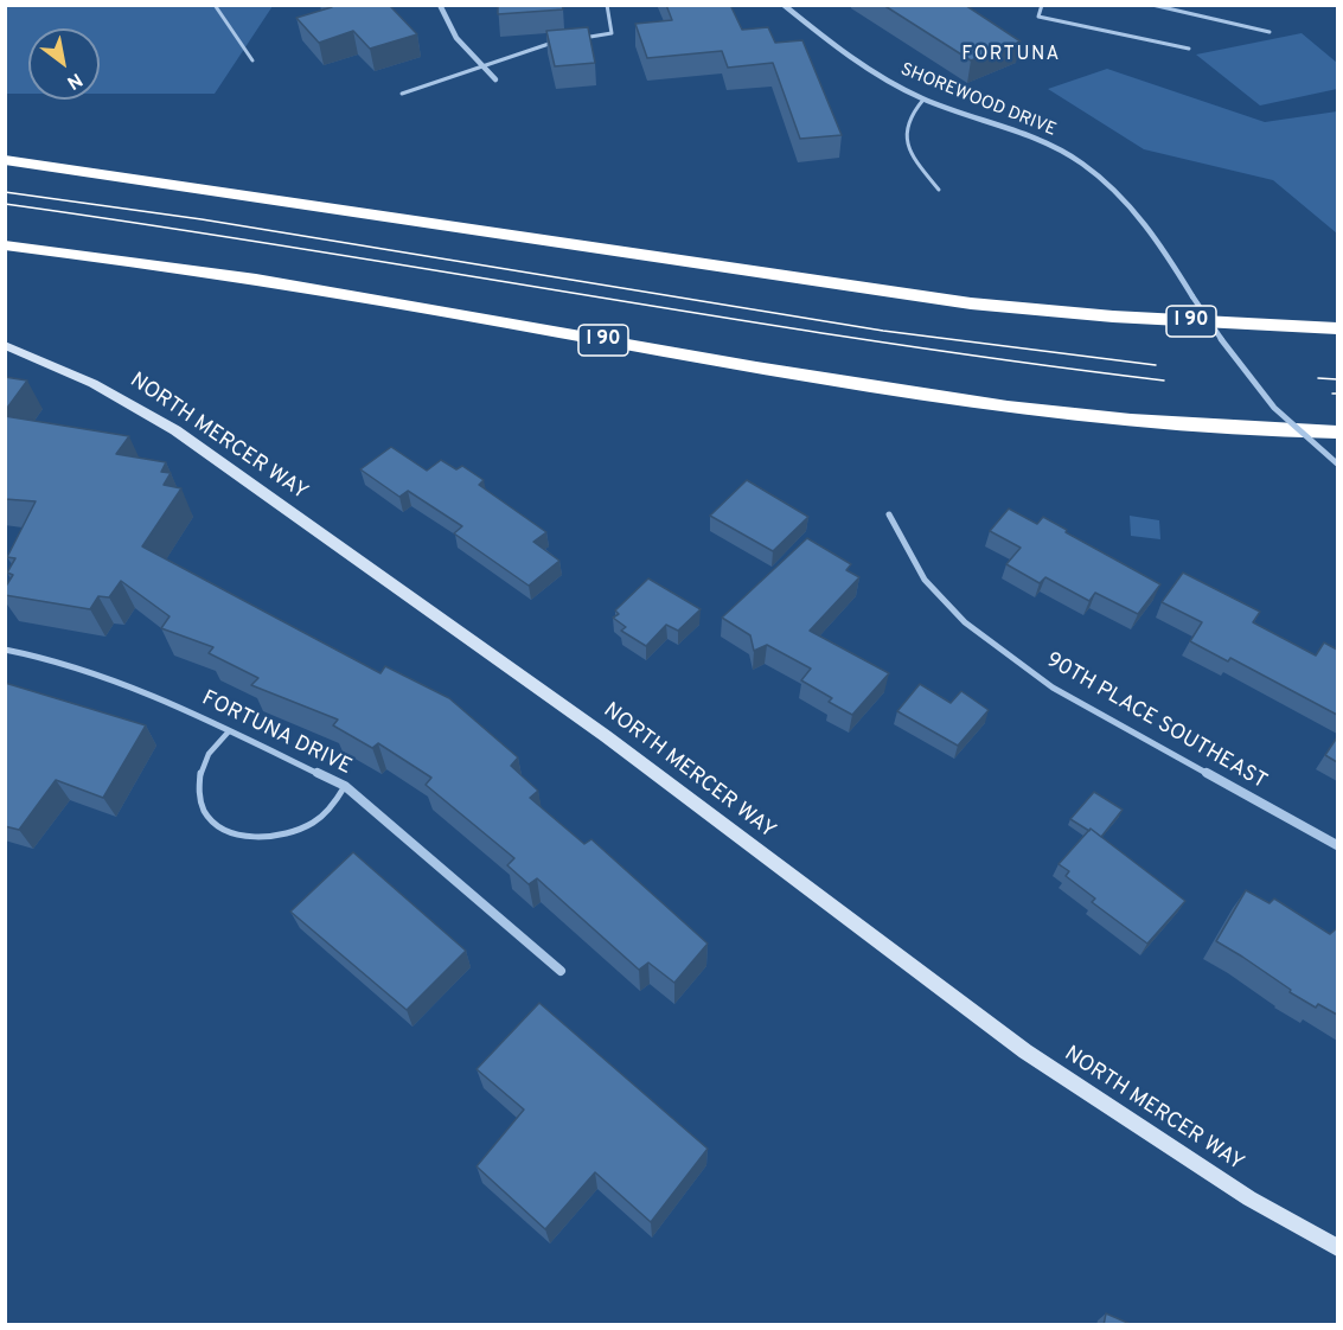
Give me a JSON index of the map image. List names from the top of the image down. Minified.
{"streets":{"highway":["I 90"],"street":["SHOREWOOD DRIVE","NORTH MERCER WAY","90TH PLACE SOUTHEAST","FORTUNA DRIVE"]},"districts":["FORTUNA"],"north":"bottom right"}
